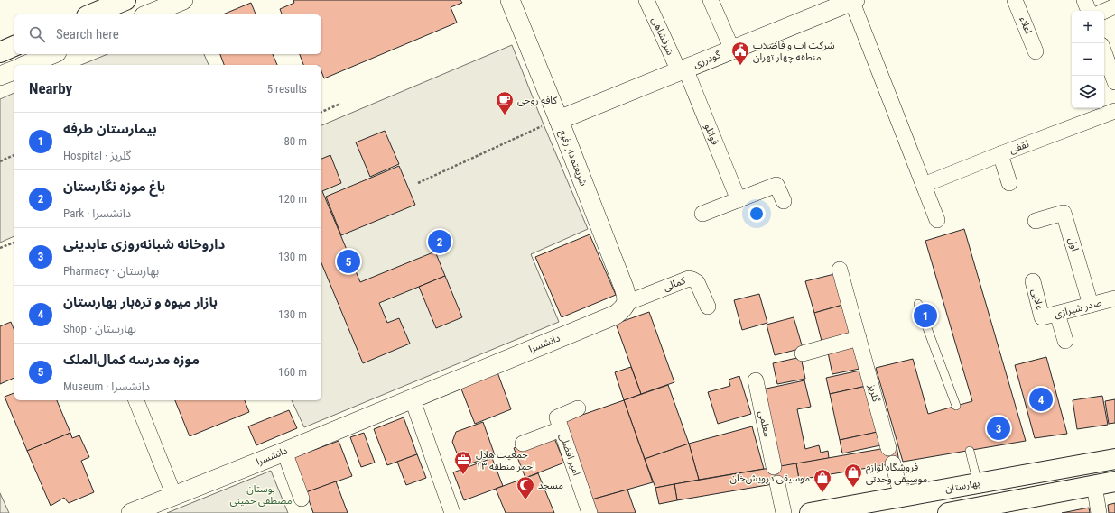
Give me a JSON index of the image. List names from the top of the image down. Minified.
{"streets":{"main road":["بهارستان"],"street":["اعلاء","شرفشاهی","گودرزی","قوانلو","ثقفی","شریعتمدار رفیع","اول","کمالی","علایی","صدر شیرازی","دانشسرا","گلریز","معلمی","امیر افضلی"]},"crossings":[["شرفشاهی","گودرزی"],["شرفشاهی","قوانلو"],["گودرزی","قوانلو"],["گودرزی","شریعتمدار رفیع"],["شریعتمدار رفیع","کمالی"],["شریعتمدار رفیع","دانشسرا"],["اول","صدر شیرازی"],["کمالی","دانشسرا"],["علایی","صدر شیرازی"]],"parks":["بوستان مصطفی خمینی"],"places":{"public building":["شرکت آب و فاضلاب منطقه چهار تهران"],"cafe":["کافه روحی"],"office":["جمعیت هلال احمر منطقه ۱۳"],"shop":["فروشگاه لوازم موسیقی وحدتی","موسیقی درویش‌خان"],"mosque":["مسجد"]},"page":{"map_buttons":["+","−"],"search":"Search here","heading":["Nearby","5 results"],"list":[{"mark":"1","name":"بیمارستان طرفه","note":"Hospital · گلریز","value":"80 m"},{"mark":"2","name":"باغ موزه نگارستان","note":"Park · دانشسرا","value":"120 m"},{"mark":"3","name":"داروخانه شبانه‌روزی عابدینی","note":"Pharmacy · بهارستان","value":"130 m"},{"mark":"4","name":"بازار میوه و تره‌بار بهارستان","note":"Shop · بهارستان","value":"130 m"},{"mark":"5","name":"موزه مدرسه کمال‌الملک","note":"Museum · دانشسرا","value":"160 m"}],"pins":["2","5","1","4","3"]}}
